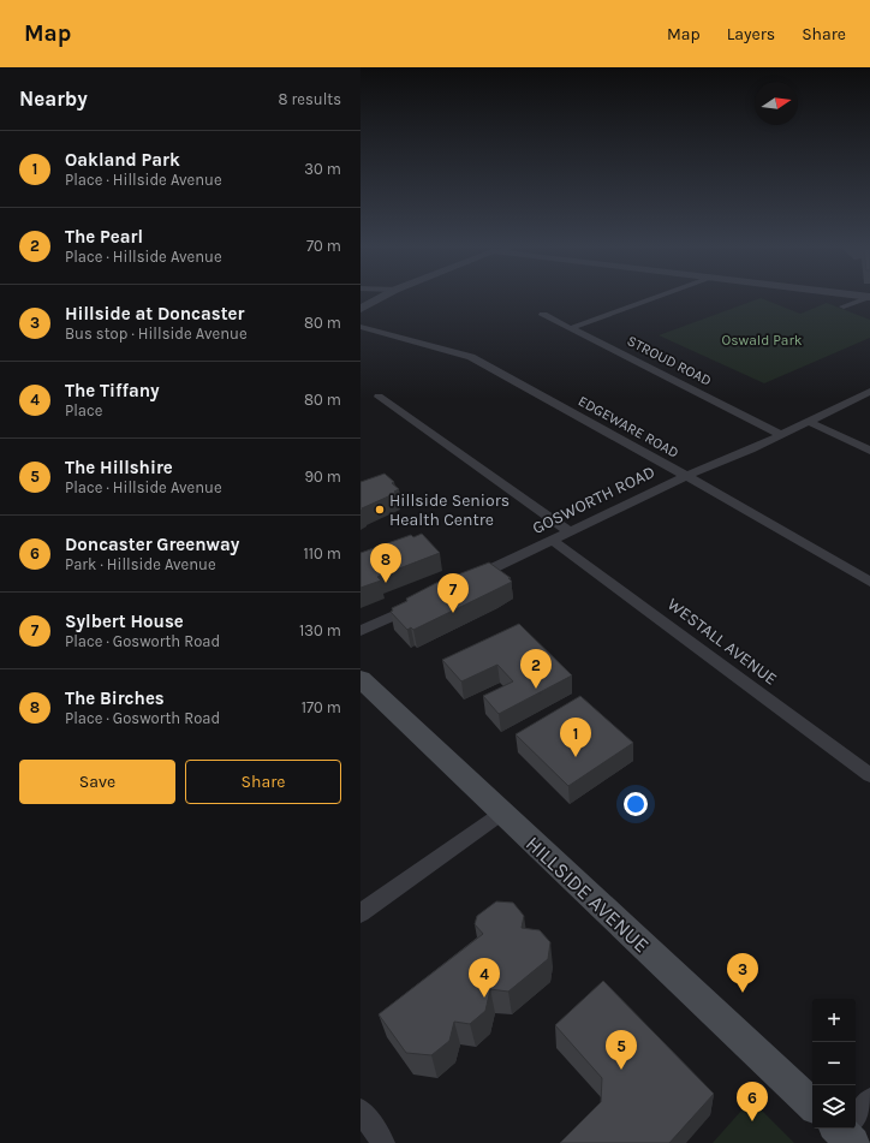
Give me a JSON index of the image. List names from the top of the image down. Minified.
{"streets":{"main road":["HILLSIDE AVENUE"],"street":["STROUD ROAD","EDGEWARE ROAD","GOSWORTH ROAD","WESTALL AVENUE"]},"crossings":[["STROUD ROAD","GOSWORTH ROAD"],["EDGEWARE ROAD","GOSWORTH ROAD"],["GOSWORTH ROAD","WESTALL AVENUE"]],"parks":["Oswald Park"],"places":["Hillside Seniors Health Centre"],"north":"right","page":{"header":"Map","nav":["Map","Layers","Share"],"heading":["Nearby","8 results"],"list":[{"mark":"1","name":"Oakland Park","note":"Place · Hillside Avenue","value":"30 m"},{"mark":"2","name":"The Pearl","note":"Place · Hillside Avenue","value":"70 m"},{"mark":"3","name":"Hillside at Doncaster","note":"Bus stop · Hillside Avenue","value":"80 m"},{"mark":"4","name":"The Tiffany","note":"Place","value":"80 m"},{"mark":"5","name":"The Hillshire","note":"Place · Hillside Avenue","value":"90 m"},{"mark":"6","name":"Doncaster Greenway","note":"Park · Hillside Avenue","value":"110 m"},{"mark":"7","name":"Sylbert House","note":"Place · Gosworth Road","value":"130 m"},{"mark":"8","name":"The Birches","note":"Place · Gosworth Road","value":"170 m"}],"pins":["8","7","2","1","3","4","5","6"],"buttons":["Save","Share"],"map_buttons":["+","−"]}}
